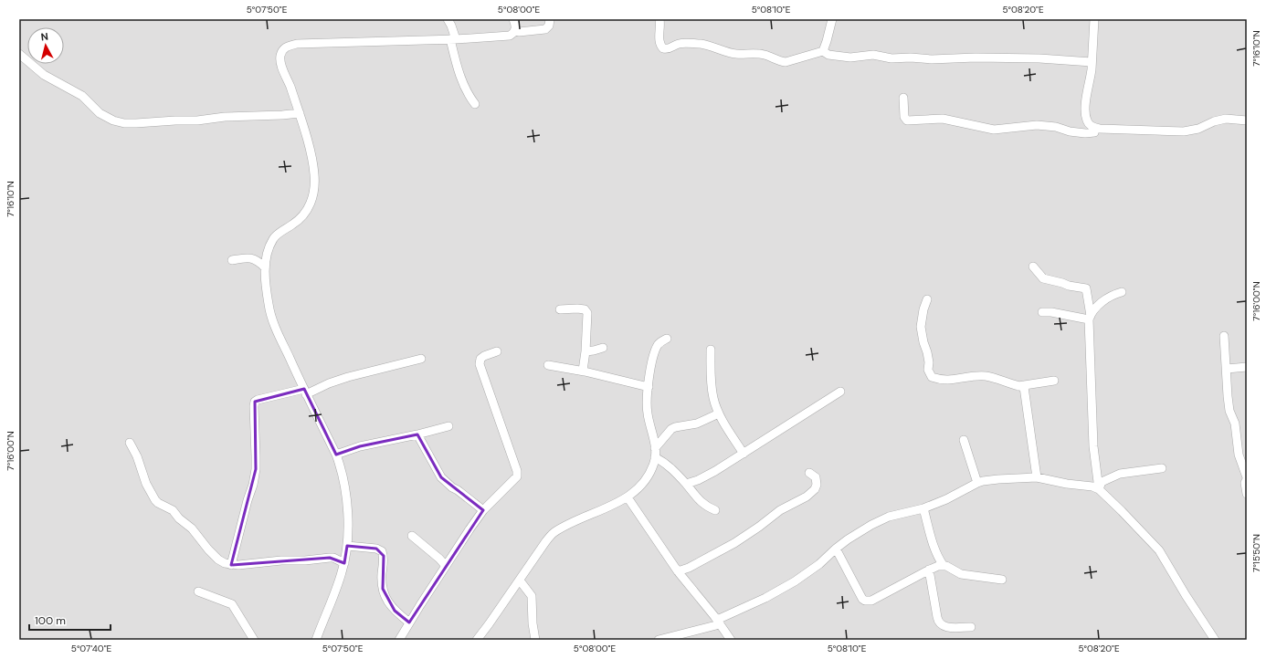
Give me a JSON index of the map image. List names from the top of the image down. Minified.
{"scale_bar":"100 m","north":"top","coordinates":["5°07'50\"E","5°08'00\"E","5°08'10\"E","5°08'20\"E","7°16'10\"N","7°16'00\"N","7°15'50\"N","5°07'40\"E"]}
